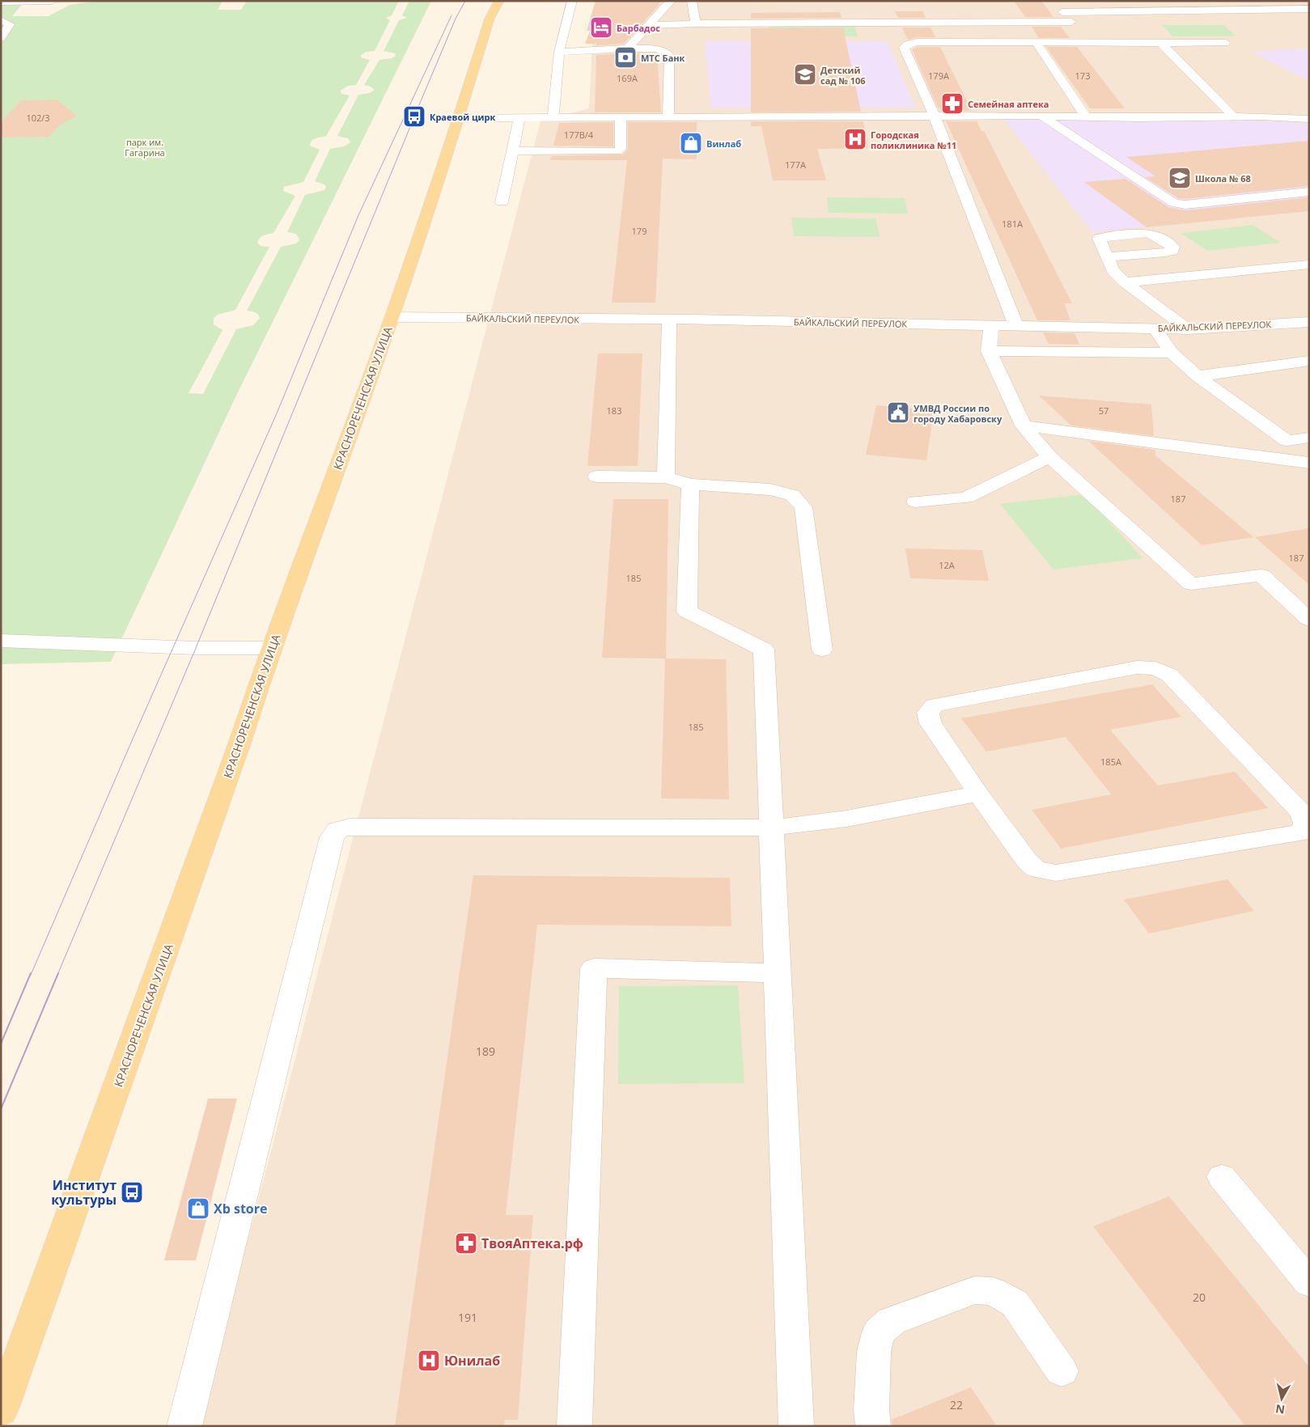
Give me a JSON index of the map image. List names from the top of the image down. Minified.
{"streets":{"main road":["КРАСНОРЕЧЕНСКАЯ УЛИЦА"],"street":["БАЙКАЛЬСКИЙ ПЕРЕУЛОК"]},"crossings":[["БАЙКАЛЬСКИЙ ПЕРЕУЛОК","КРАСНОРЕЧЕНСКАЯ УЛИЦА"]],"parks":["парк им. Гагарина"],"places":{"hotel":["Барбадос"],"bank":["МТС Банк"],"school or university":["Детский сад № 106","Школа № 68"],"pharmacy":["Семейная аптека","ТвояАптека.рф"],"bus stop":["Краевой цирк","Институт культуры"],"hospital":["Городская поликлиника №11","Юнилаб"],"shop":["Винлаб","Xb store"],"public building":["УМВД России по городу Хабаровску"]},"house_numbers":["179А","173","169А","102/3","177В/4","177А","181А","179","183","57","187","187","12А","185","185","185А","189","20","191","22"],"north":"bottom"}
